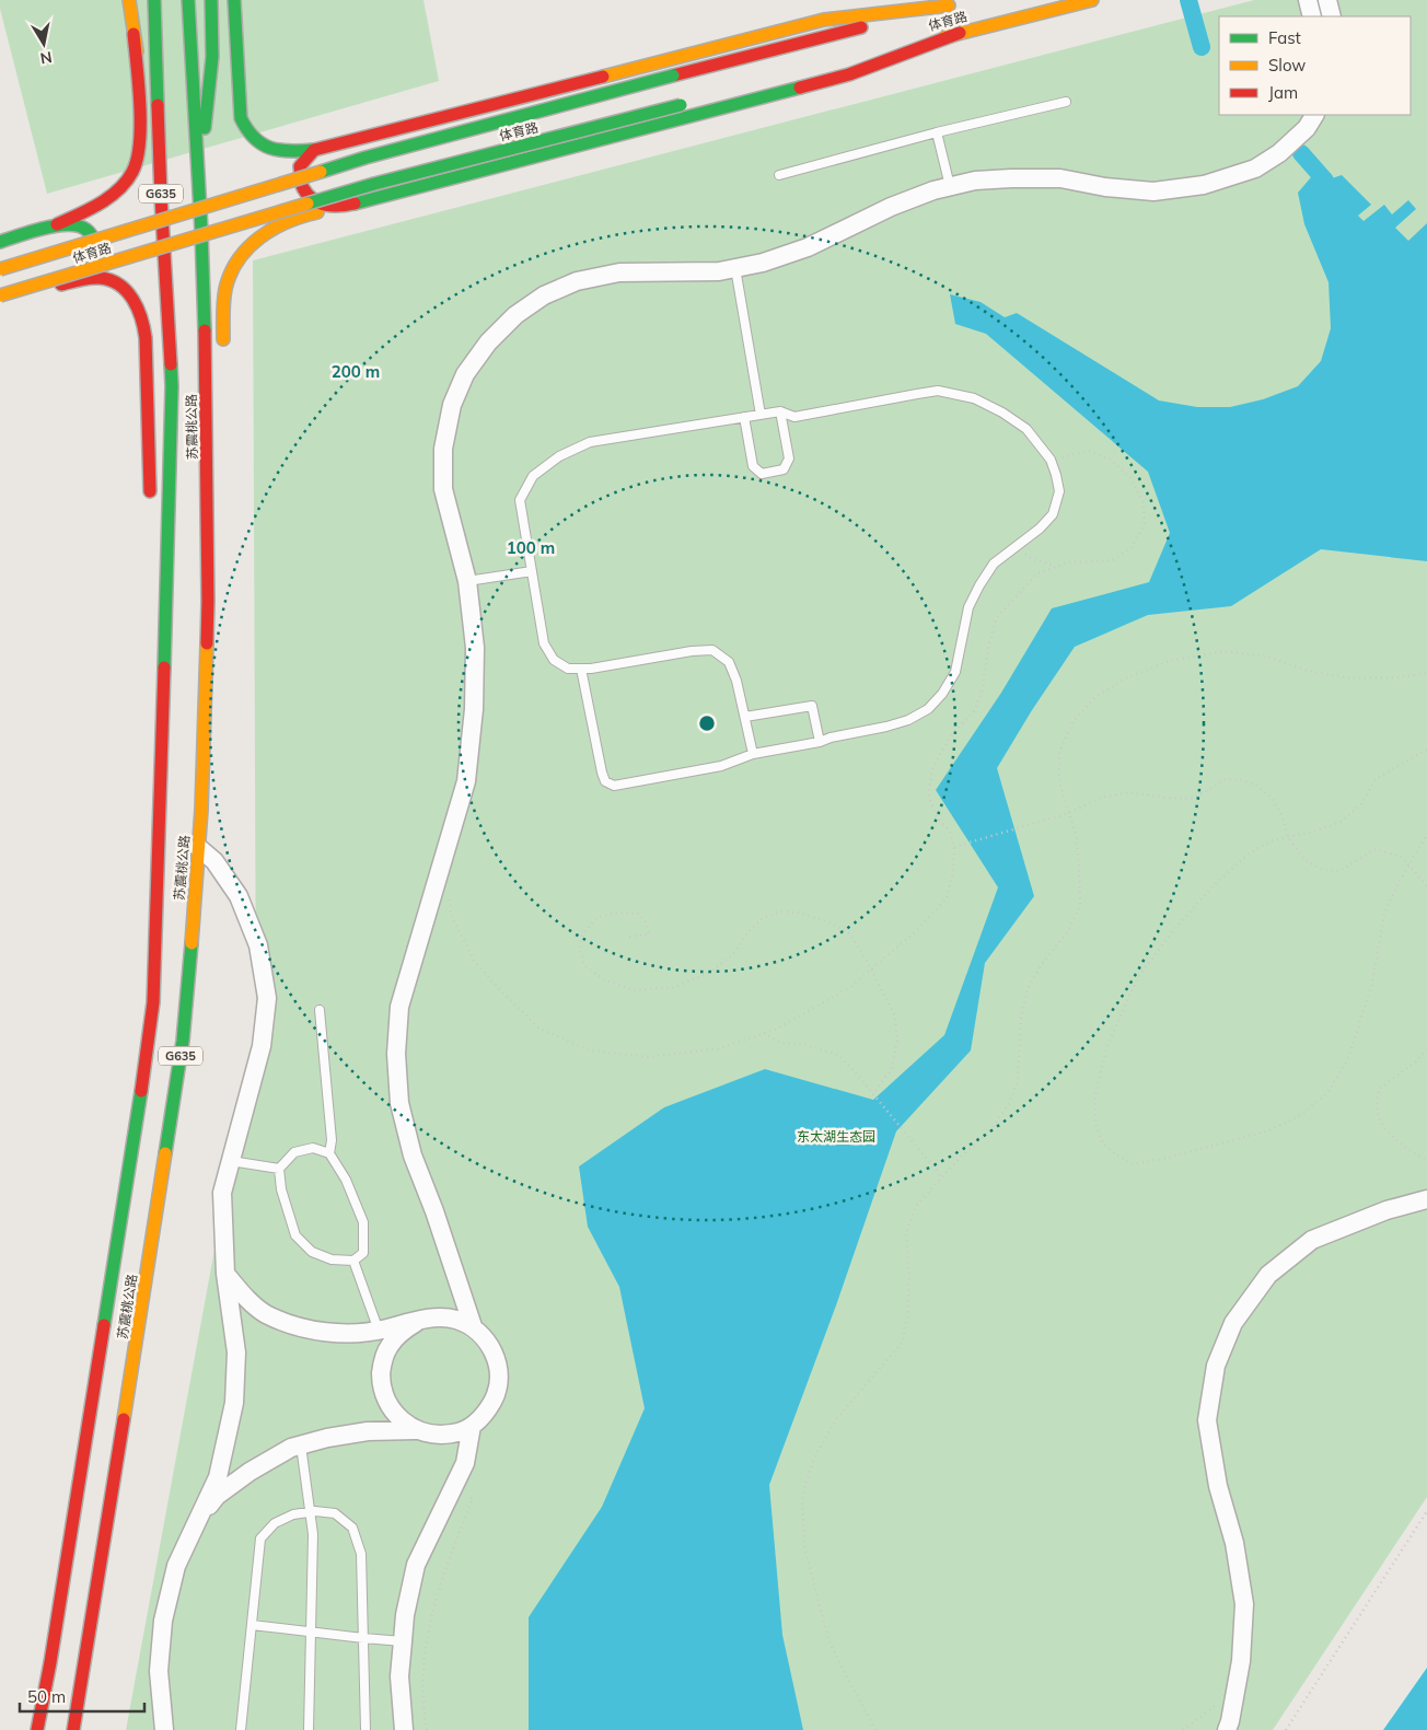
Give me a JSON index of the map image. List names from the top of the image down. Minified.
{"streets":{"main road":["体育路","G635","苏震桃公路"]},"parks":["东太湖生态园"],"legend":["Fast","Slow","Jam"],"scale_bar":"50 m","north":"bottom","rings":["200 m","100 m"]}
